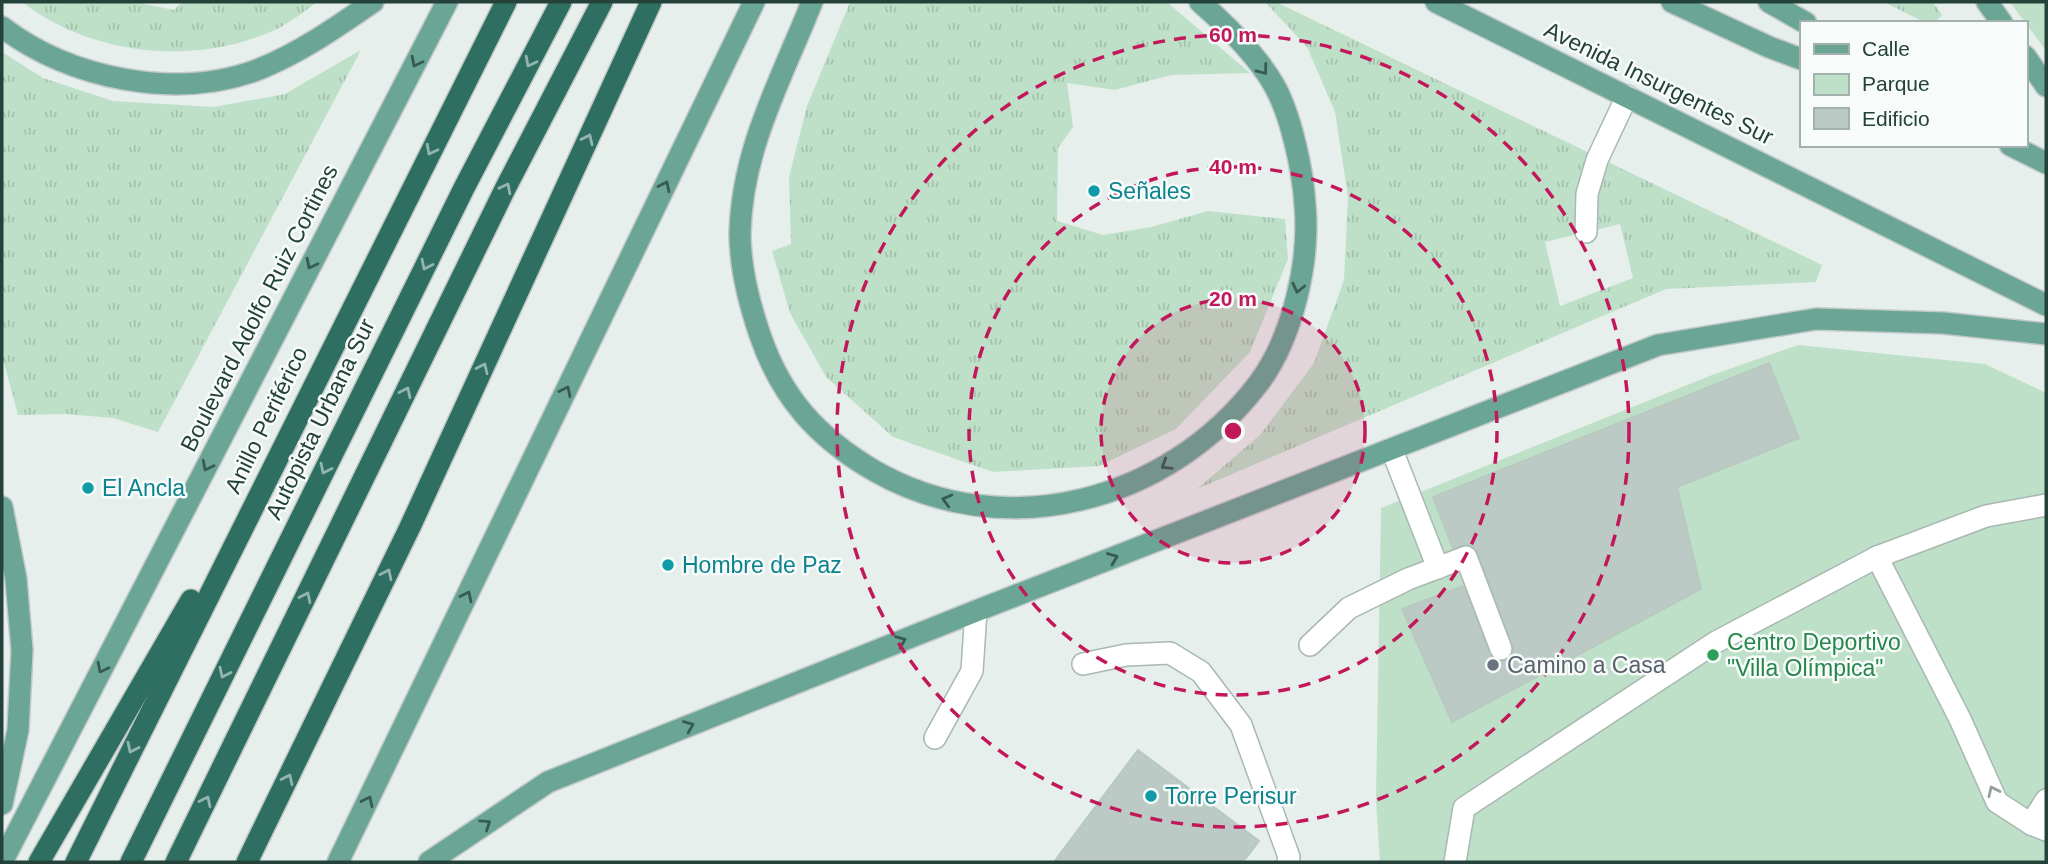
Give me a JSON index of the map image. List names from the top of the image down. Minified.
{"streets":{"highway":["Autopista Urbana Sur","Anillo Periférico"],"main road":["Avenida Insurgentes Sur","Boulevard Adolfo Ruiz Cortines"]},"one_way":["Boulevard Adolfo Ruiz Cortines"],"places":["Señales","El Ancla","Hombre de Paz","Centro Deportivo \"Villa Olímpica\"","Camino a Casa","Torre Perisur"],"legend":["Calle","Parque","Edificio"],"rings":["60 m","40 m","20 m"]}
